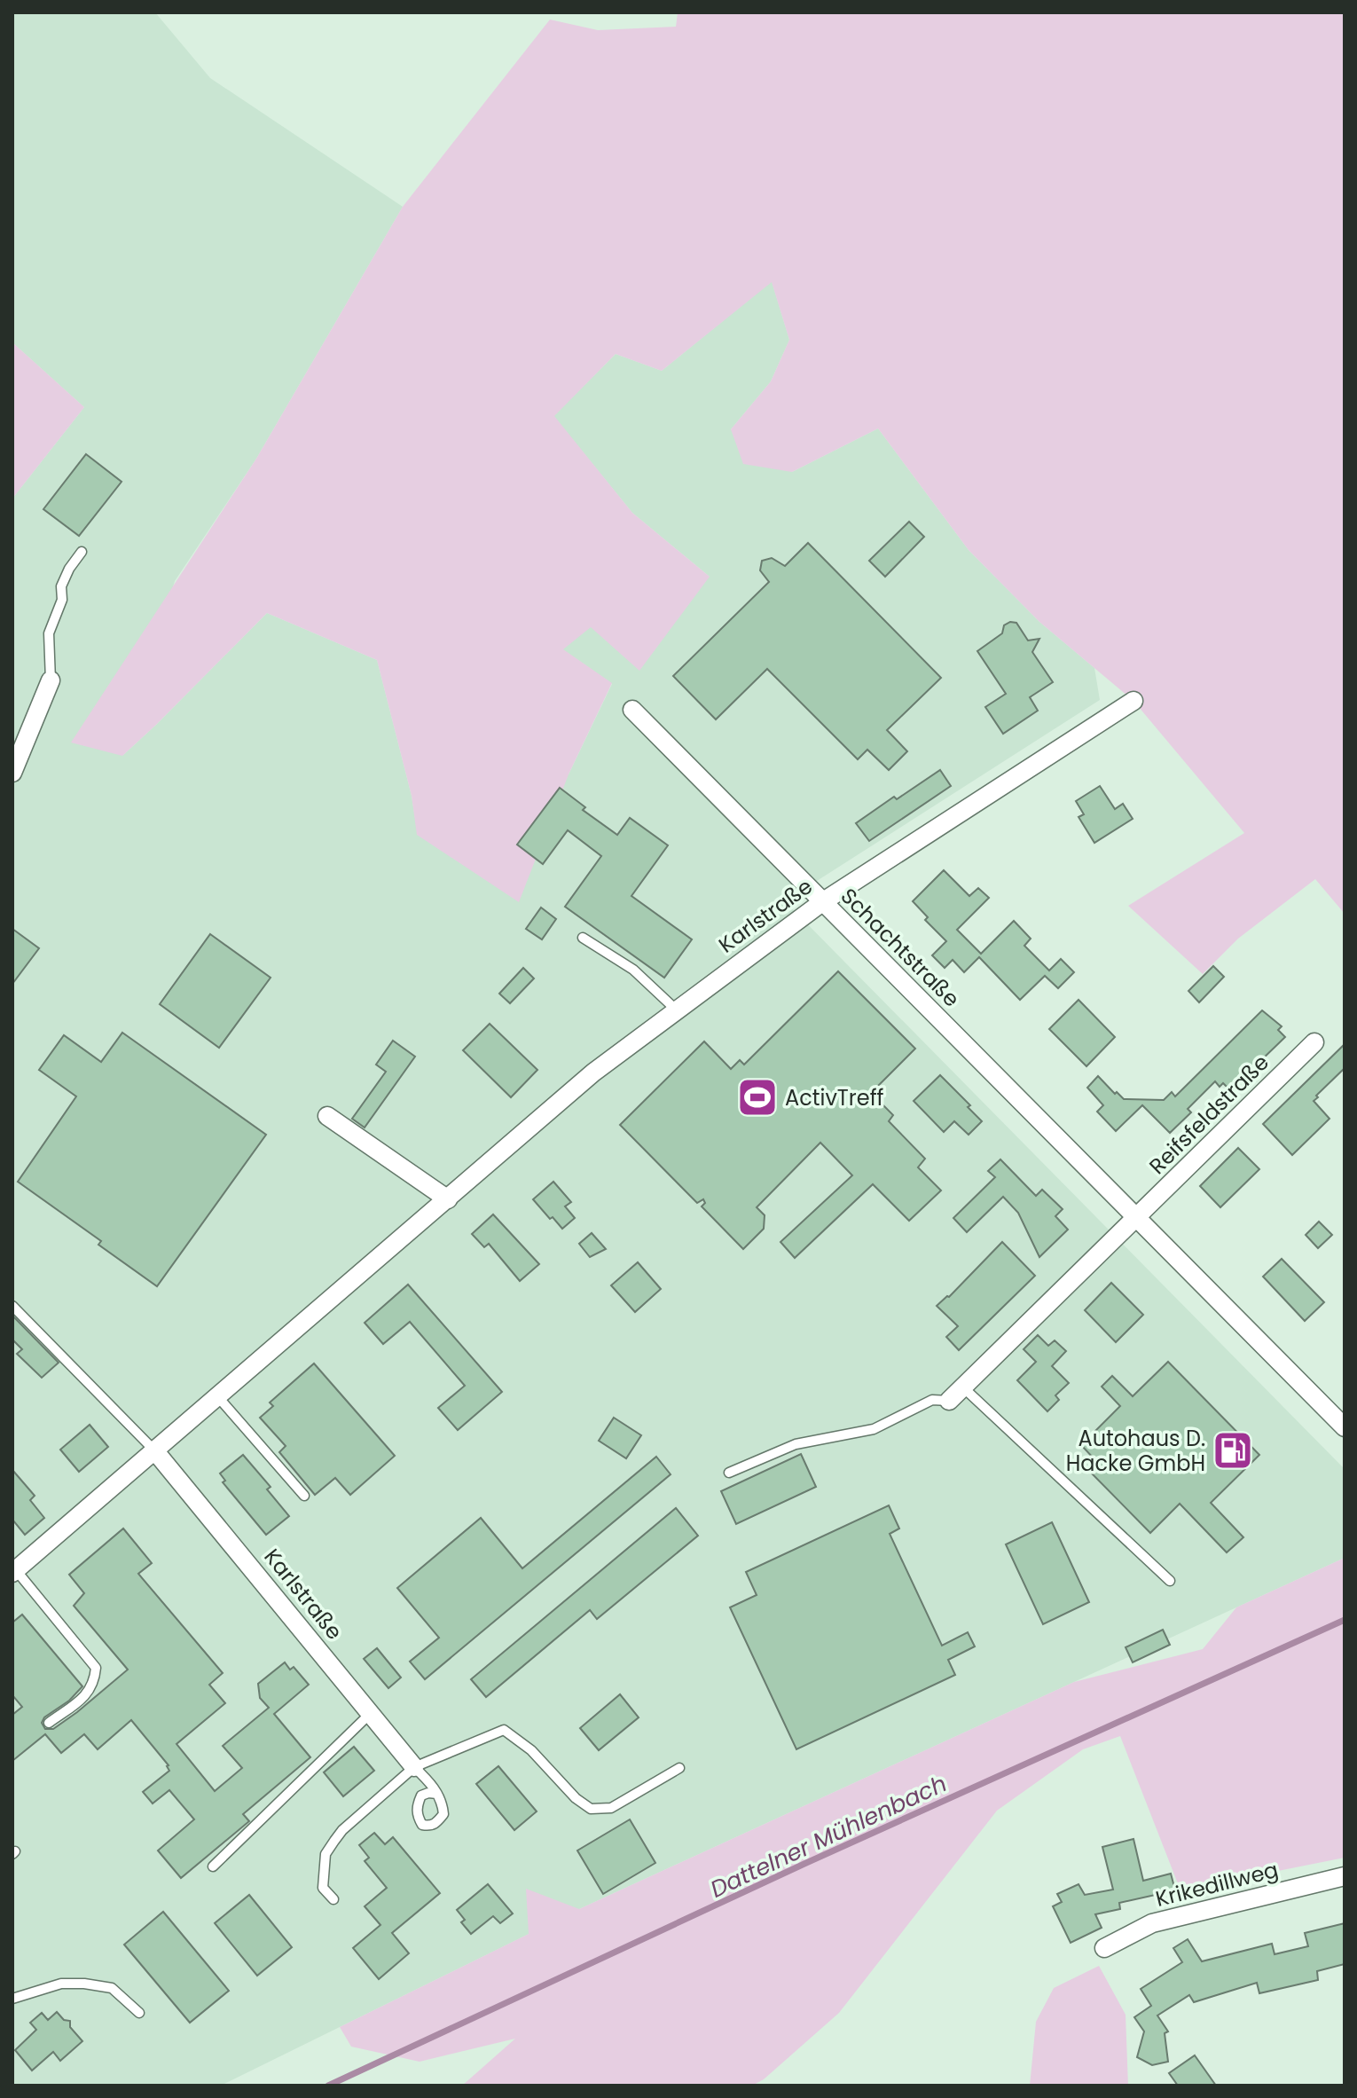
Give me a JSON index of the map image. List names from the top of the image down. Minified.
{"streets":{"street":["Karlstraße","Schachtstraße","Reifsfeldstraße","Krikedillweg"]},"crossings":[["Karlstraße","Schachtstraße"],["Schachtstraße","Reifsfeldstraße"]],"water":["Dattelner Mühlenbach"],"places":{"sports":["ActivTreff"],"fuel station":["Autohaus D. Hacke GmbH"]}}
